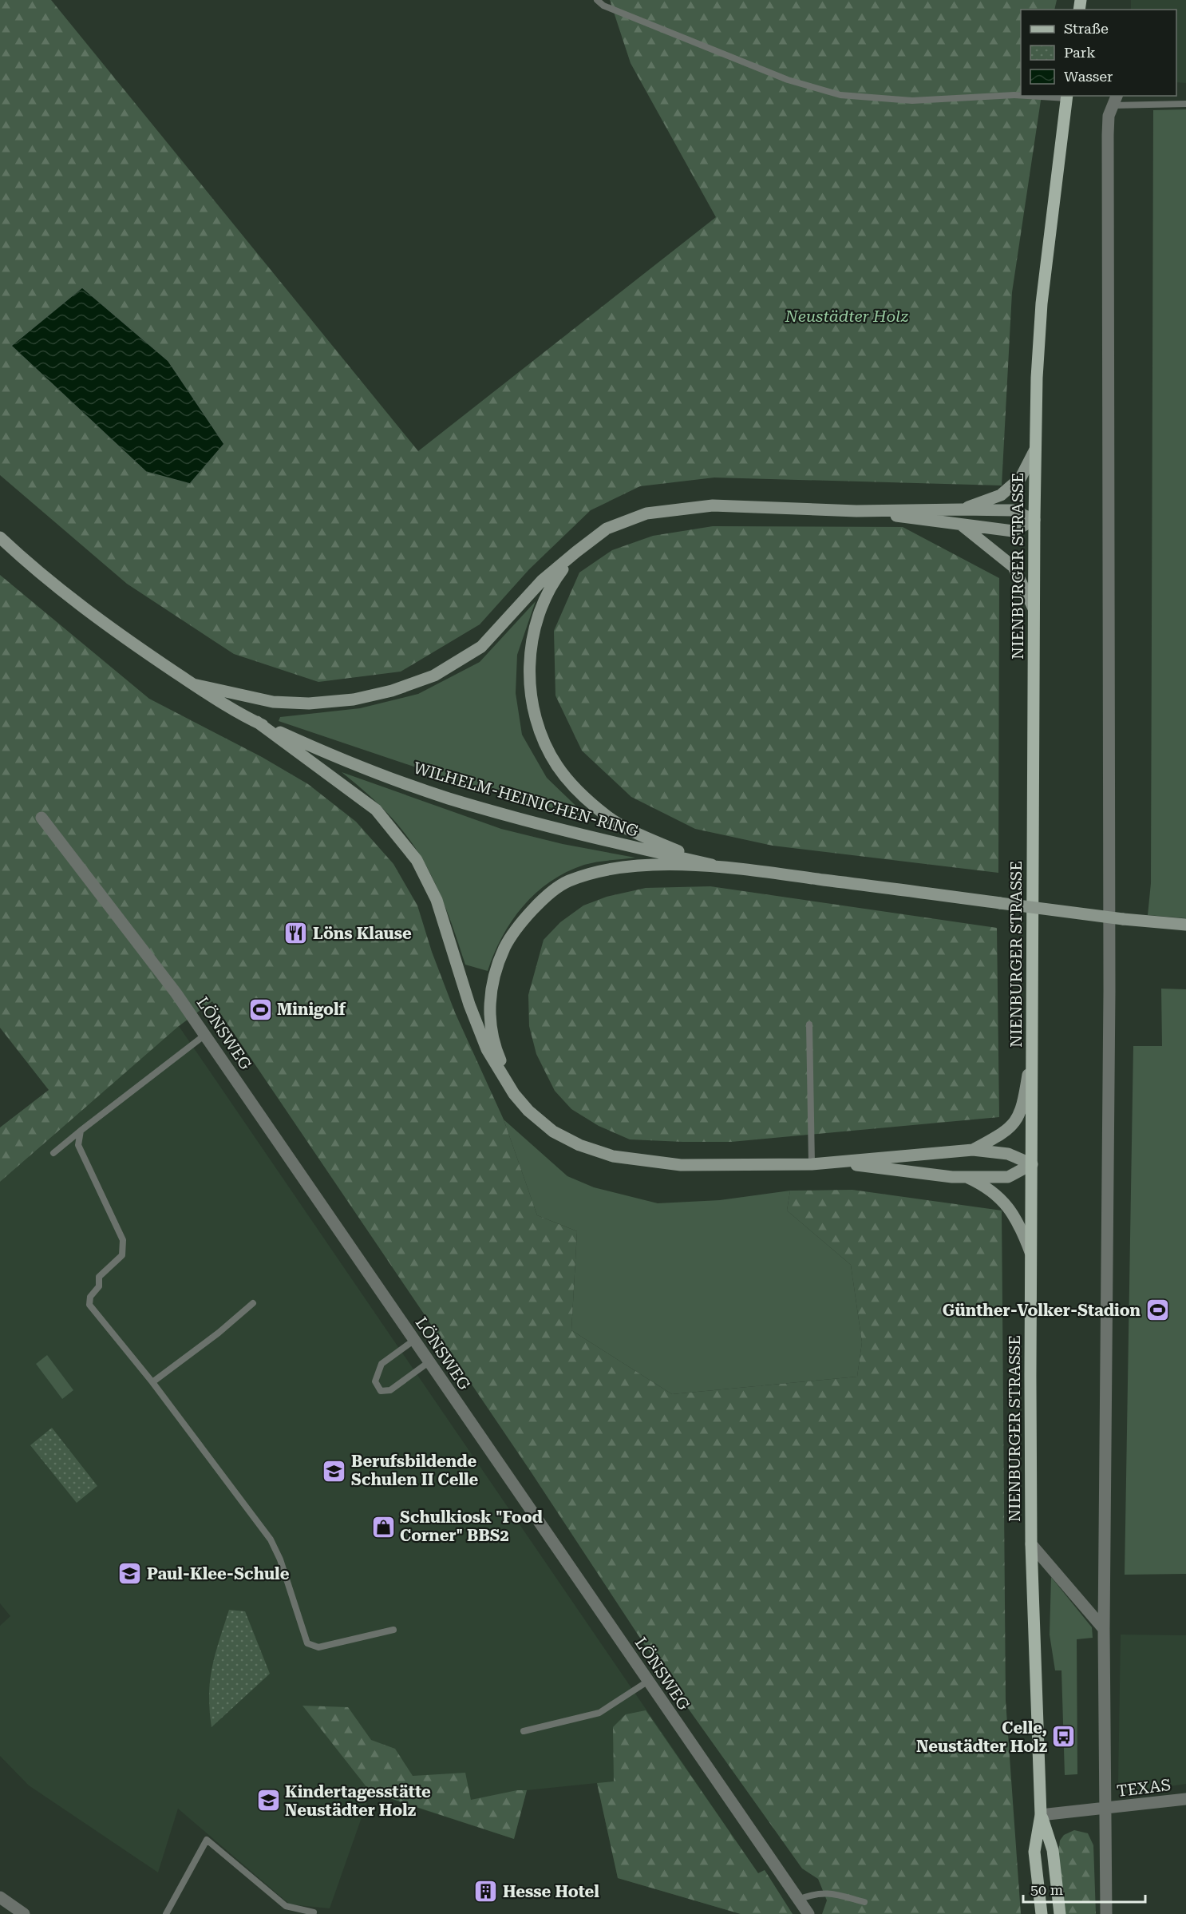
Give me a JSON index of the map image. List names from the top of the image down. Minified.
{"streets":{"main road":["NIENBURGER STRASSE","WILHELM-HEINICHEN-RING"],"street":["LÖNSWEG","TEXAS"]},"parks":["Neustädter Holz"],"places":{"restaurant":["Löns Klause"],"sports":["Minigolf","Günther-Volker-Stadion"],"school or university":["Berufsbildende Schulen II Celle","Paul-Klee-Schule","Kindertagesstätte Neustädter Holz"],"shop":["Schulkiosk \"Food Corner\" BBS2"],"bus stop":["Celle, Neustädter Holz"],"building":["Hesse Hotel"]},"legend":["Straße","Park","Wasser"],"scale_bar":"50 m"}
